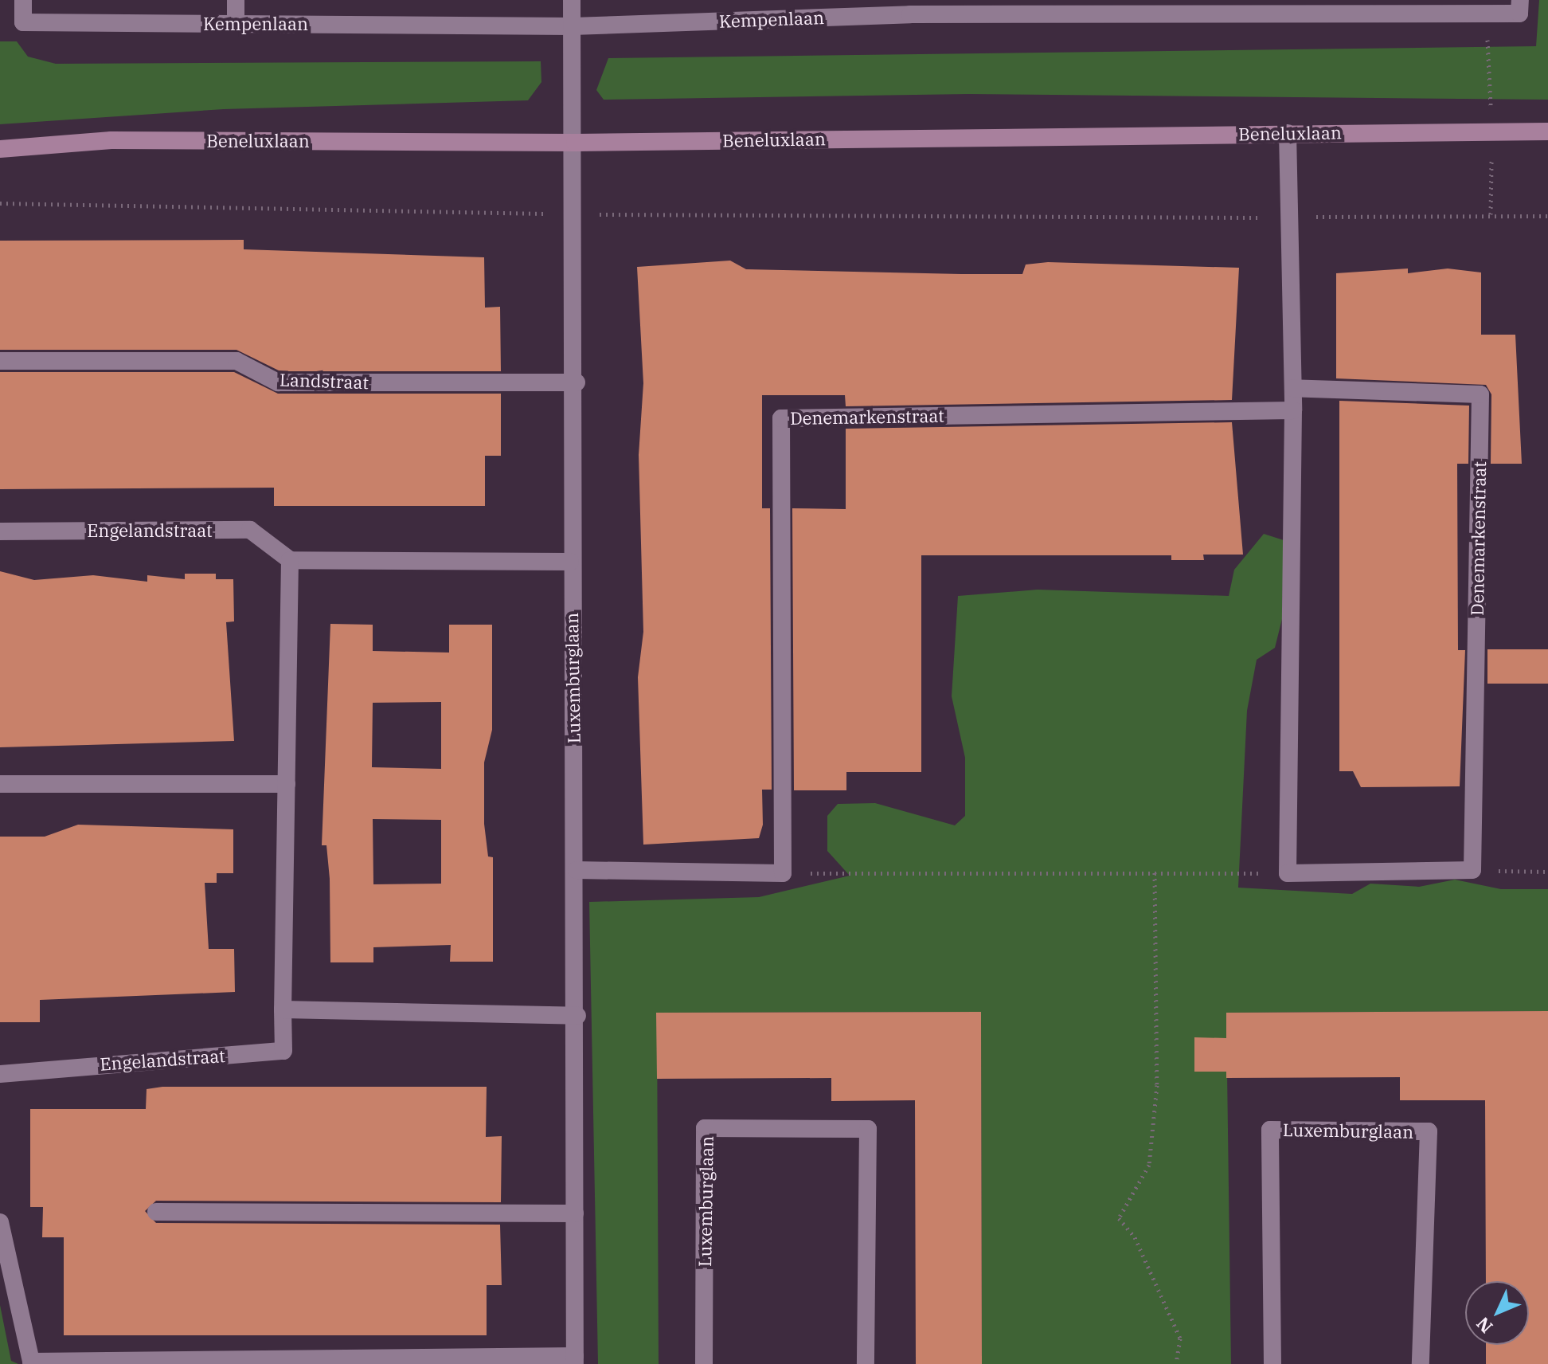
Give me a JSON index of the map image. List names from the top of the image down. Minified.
{"streets":{"main road":["Beneluxlaan"],"street":["Kempenlaan","Landstraat","Denemarkenstraat","Engelandstraat","Luxemburglaan"]},"crossings":[["Kempenlaan","Luxemburglaan"],["Beneluxlaan","Luxemburglaan"],["Landstraat","Luxemburglaan"]],"north":"bottom left"}
